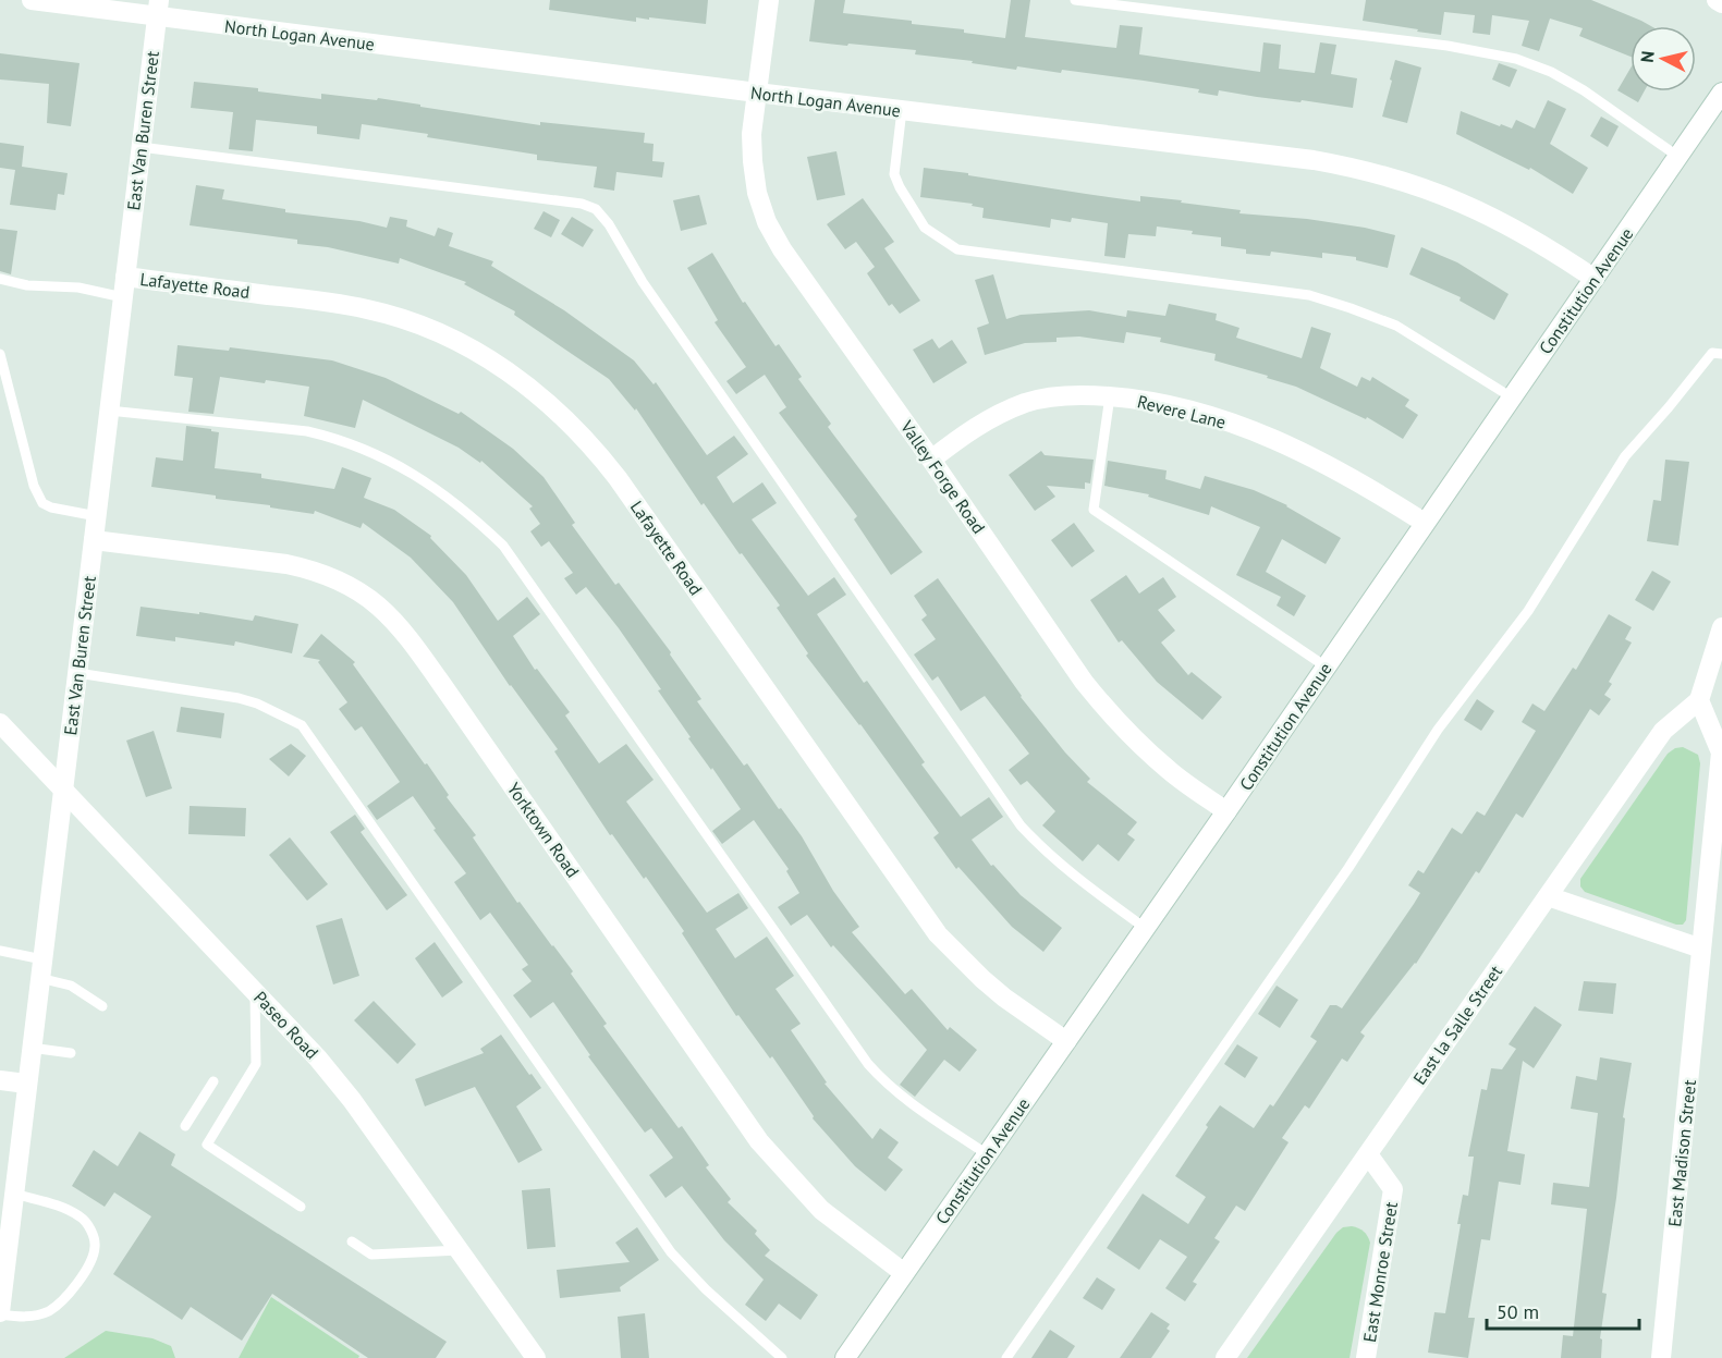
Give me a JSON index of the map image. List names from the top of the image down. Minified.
{"streets":{"street":["North Logan Avenue","East Van Buren Street","Lafayette Road","Constitution Avenue","Revere Lane","Valley Forge Road","Yorktown Road","Paseo Road","East la Salle Street","East Madison Street","East Monroe Street"]},"crossings":[["North Logan Avenue","East Van Buren Street"],["North Logan Avenue","Constitution Avenue"],["North Logan Avenue","Valley Forge Road"],["East Van Buren Street","Lafayette Road"],["East Van Buren Street","Yorktown Road"],["East Van Buren Street","Paseo Road"],["Lafayette Road","Constitution Avenue"],["Constitution Avenue","Revere Lane"],["Constitution Avenue","Valley Forge Road"],["Constitution Avenue","Yorktown Road"],["Revere Lane","Valley Forge Road"],["East la Salle Street","East Madison Street"],["East la Salle Street","East Monroe Street"]],"scale_bar":"50 m","north":"left"}
